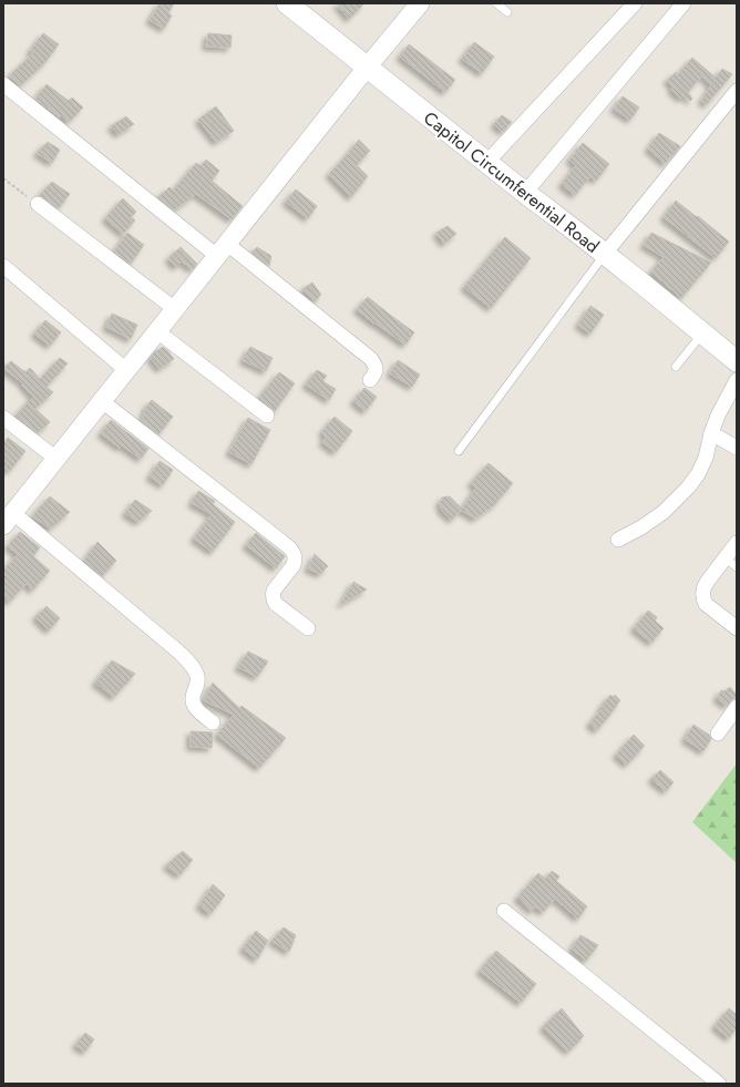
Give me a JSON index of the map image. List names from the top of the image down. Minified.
{"streets":{"main road":["Capitol Circumferential Road"]}}
